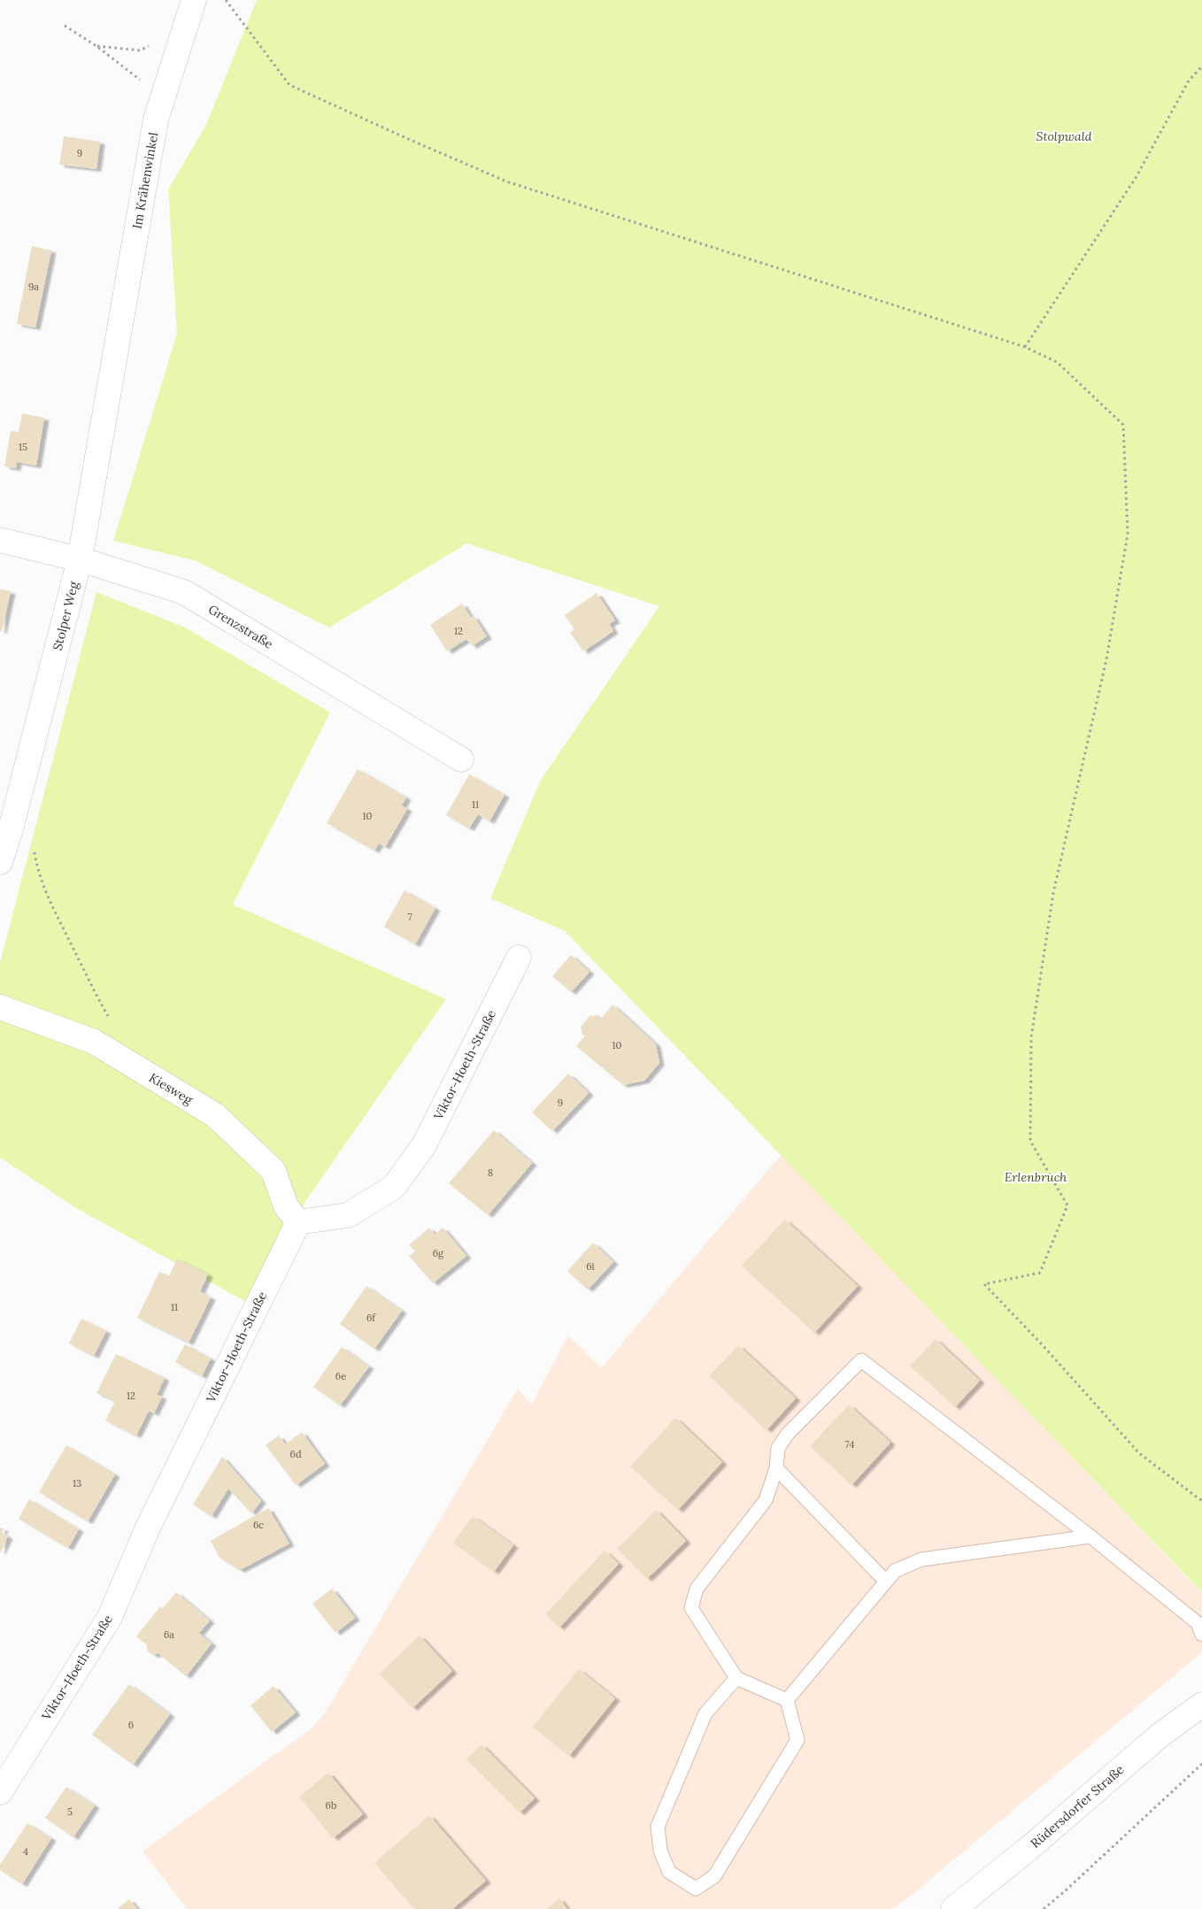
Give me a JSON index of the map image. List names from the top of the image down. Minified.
{"streets":{"street":["Im Krähenwinkel","Stolper Weg","Grenzstraße","Viktor-Hoeth-Straße","Kiesweg","Rüdersdorfer Straße"]},"crossings":[["Im Krähenwinkel","Stolper Weg"],["Stolper Weg","Grenzstraße"],["Viktor-Hoeth-Straße","Kiesweg"]],"parks":["Stolpwald","Erlenbruch"],"house_numbers":["9","9a","15","12","11","10","7","10","9","8","6g","6i","11","6f","6e","12","74","6d","13","6c","6a","6","6b","5","4"]}
